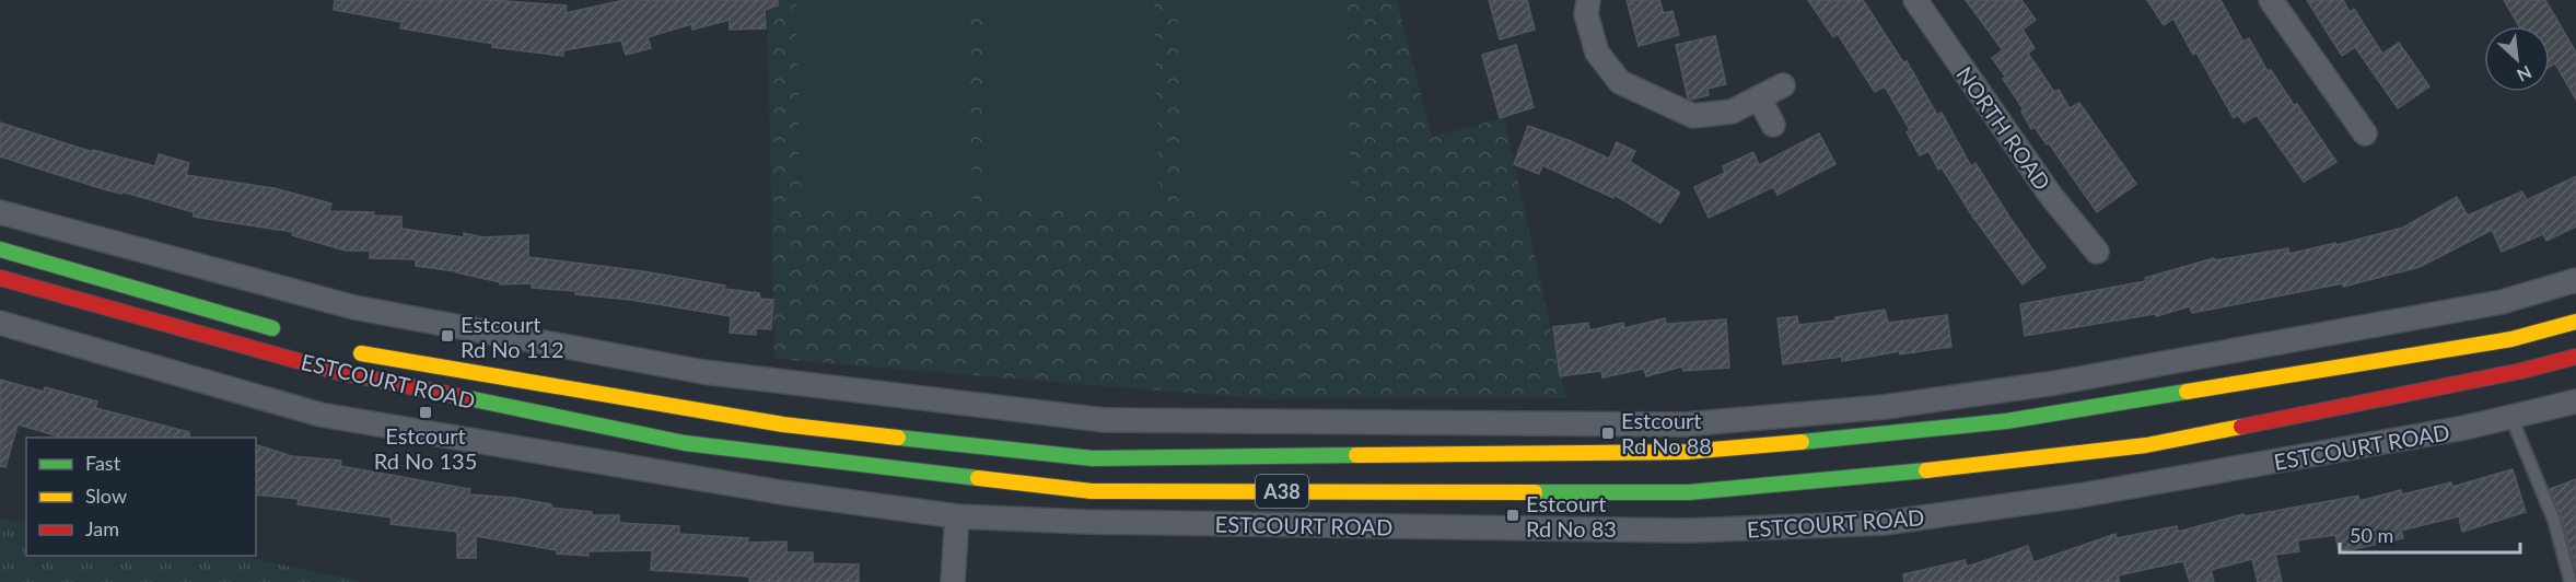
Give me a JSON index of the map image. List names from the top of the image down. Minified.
{"streets":{"main road":["ESTCOURT ROAD","A38"],"street":["NORTH ROAD"]},"places":{"transit":["Estcourt Rd No 112","Estcourt Rd No 135","Estcourt Rd No 88","Estcourt Rd No 83"]},"legend":["Fast","Slow","Jam"],"scale_bar":"50 m","north":"bottom right"}
